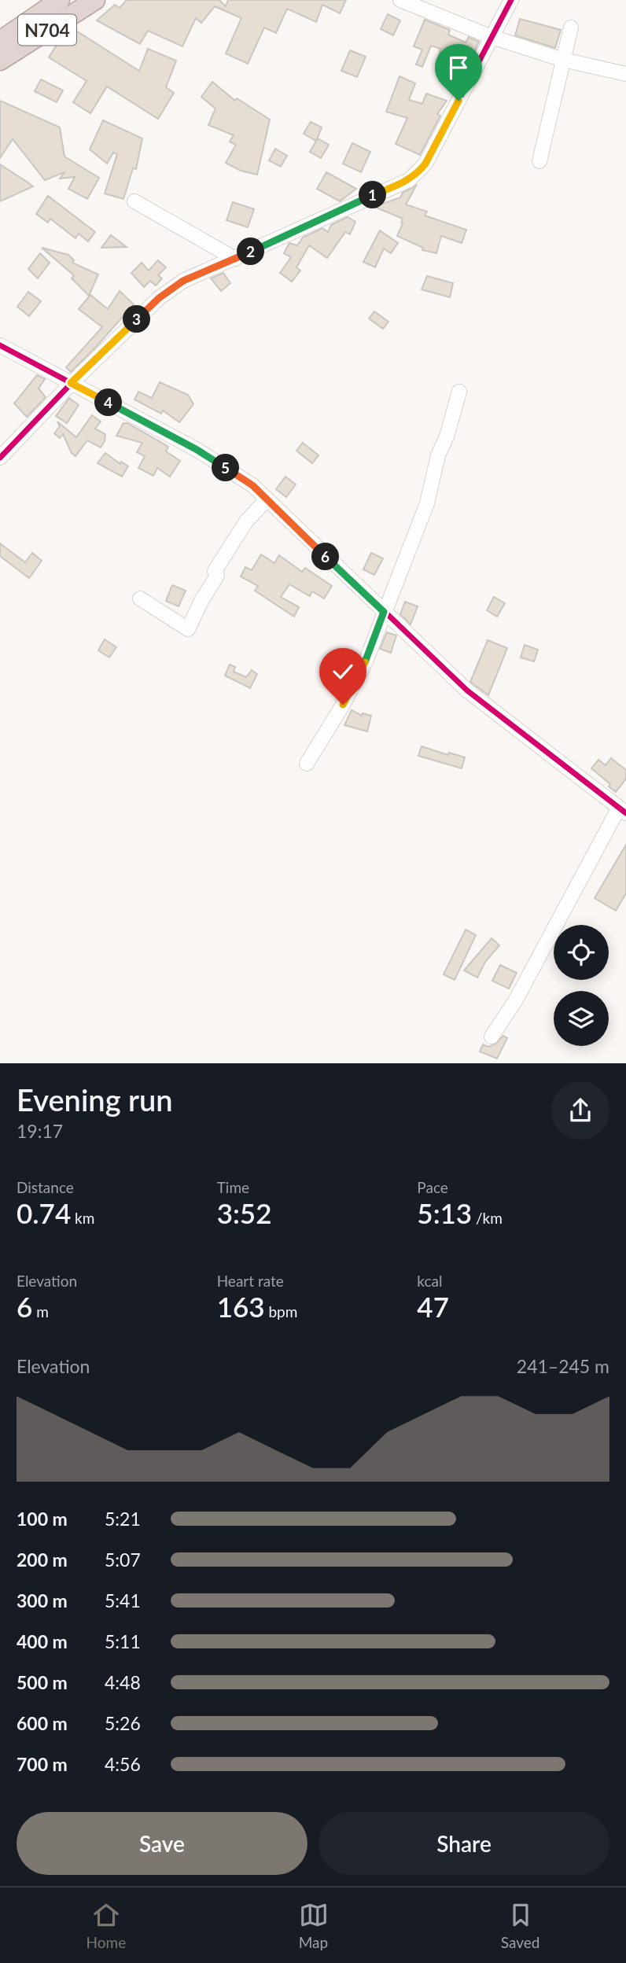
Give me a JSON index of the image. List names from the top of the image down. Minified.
{"streets":{"highway":["N704"]},"page":{"pins":["1","2","3","4","5","6"],"heading":["Evening run","19:17"],"stats":[["Distance","0.74 km"],["Time","3:52"],["Pace","5:13 /km"],["Elevation","6 m"],["Heart rate","163 bpm"],["kcal","47"]],"chart":["Elevation","241–245 m"],"list":[{"name":"100 m","note":"5:21"},{"name":"200 m","note":"5:07"},{"name":"300 m","note":"5:41"},{"name":"400 m","note":"5:11"},{"name":"500 m","note":"4:48"},{"name":"600 m","note":"5:26"},{"name":"700 m","note":"4:56"}],"buttons":["Save","Share"],"tabs":["Home","Map","Saved"]}}
